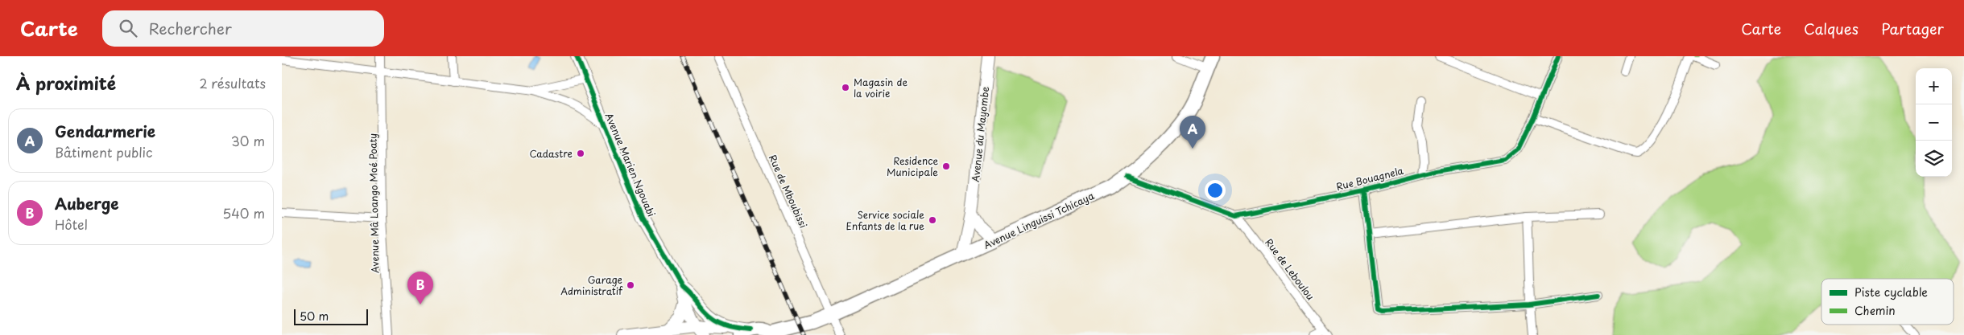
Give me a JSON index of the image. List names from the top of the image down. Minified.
{"streets":{"main road":["Avenue Linguissi Tchicaya"],"street":["Avenue du Mayombe","Avenue Marien Ngouabi","Rue Bouagnela","Rue de Mboubissi","Avenue Mâ Loango Moé Poaty","Rue de Leboulou"]},"crossings":[["Avenue du Mayombe","Avenue Linguissi Tchicaya"],["Rue Bouagnela","Rue de Leboulou"],["Rue de Mboubissi","Avenue Linguissi Tchicaya"]],"places":["Magasin de la voirie","Cadastre","Residence Municipale","Service sociale Enfants de la rue","Garage Administratif"],"legend":["Piste cyclable","Chemin"],"scale_bar":"50 m","page":{"header":"Carte","search":"Rechercher","nav":["Carte","Calques","Partager"],"heading":["À proximité","2 résultats"],"map_buttons":["+","−"],"list":[{"mark":"A","name":"Gendarmerie","note":"Bâtiment public","value":"30 m"},{"mark":"B","name":"Auberge","note":"Hôtel","value":"540 m"}],"pins":["A","B"],"scale":"50 m"}}
